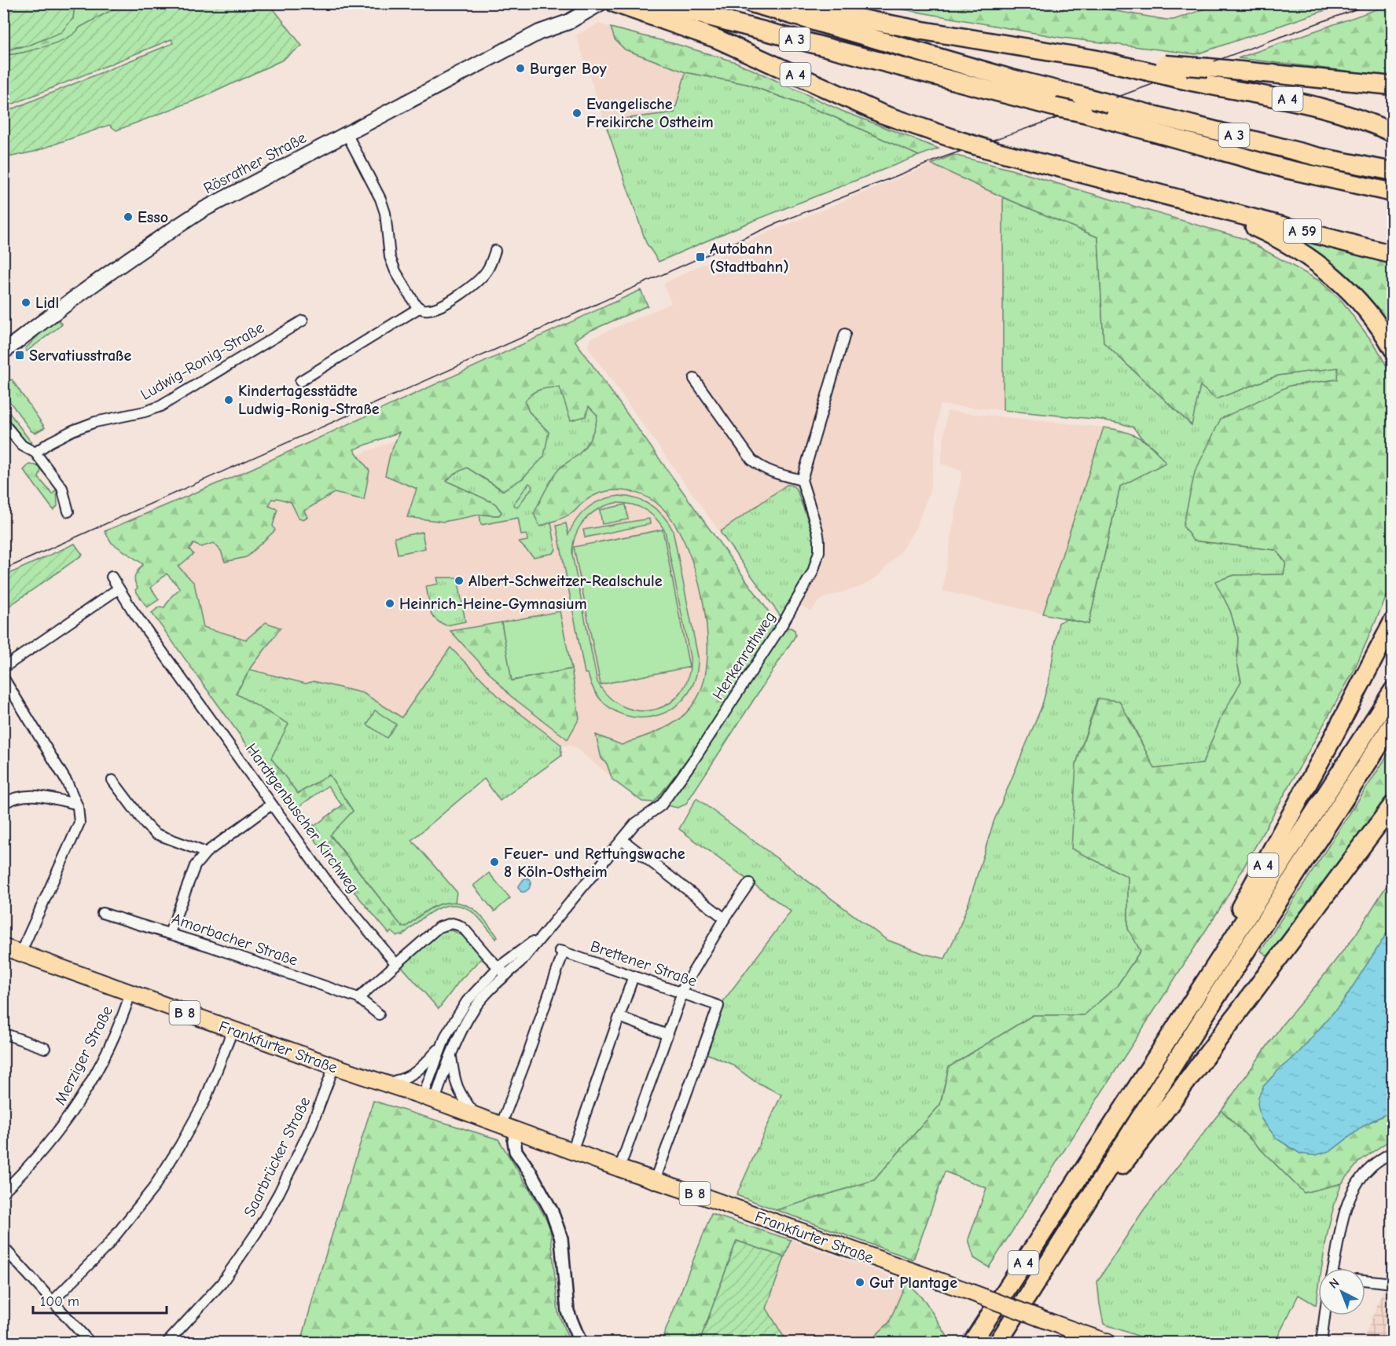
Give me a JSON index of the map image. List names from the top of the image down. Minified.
{"streets":{"highway":["A 3","A 4","A 59"],"main road":["Rösrather Straße","B 8","Frankfurter Straße"],"street":["Ludwig-Ronig-Straße","Herkenrathweg","Hardtgenbuscher Kirchweg","Amorbacher Straße","Brettener Straße","Merziger Straße","Saarbrücker Straße"]},"crossings":[["A 4","A 59"],["Brettener Straße","Frankfurter Straße"],["Frankfurter Straße","Merziger Straße"],["Frankfurter Straße","Saarbrücker Straße"]],"places":{"other":["Burger Boy","Evangelische Freikirche Ostheim","Esso","Lidl","Kindertagesstädte Ludwig-Ronig-Straße","Albert-Schweitzer-Realschule","Heinrich-Heine-Gymnasium","Feuer- und Rettungswache 8 Köln-Ostheim","Gut Plantage"],"transit":["Autobahn (Stadtbahn)","Servatiusstraße"]},"scale_bar":"100 m","north":"top left"}
